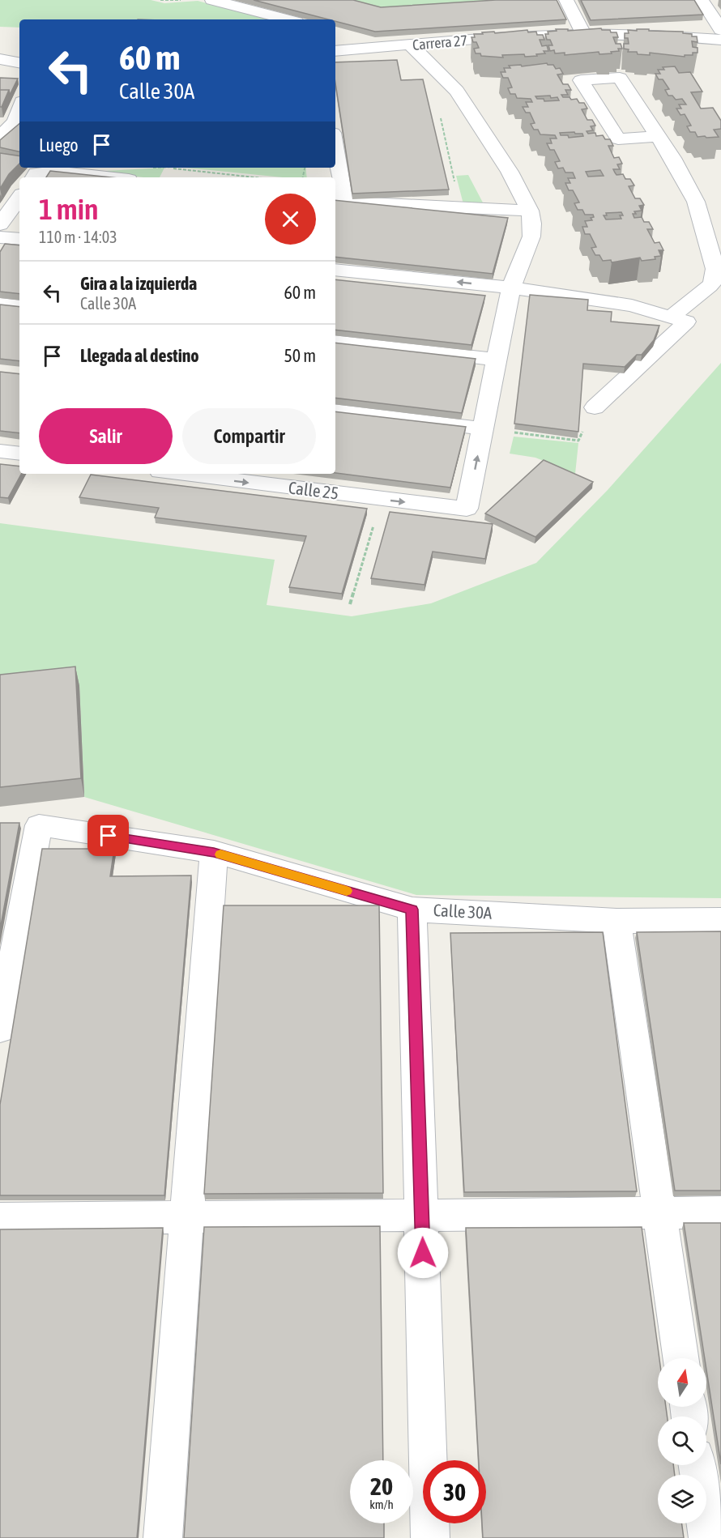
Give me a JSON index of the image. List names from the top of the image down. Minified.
{"streets":{"street":["Carrera 27","Calle 25","Calle 30A"]},"north":"top","page":{"turn":["60 m","Calle 30A"],"then":"Luego","heading":["1 min","110 m · 14:03"],"list":[{"name":"Gira a la izquierda","note":"Calle 30A","value":"60 m"},{"name":"Llegada al destino","value":"50 m"}],"buttons":["Salir","Compartir"],"speed":"20 km/h","limit":"30"}}
